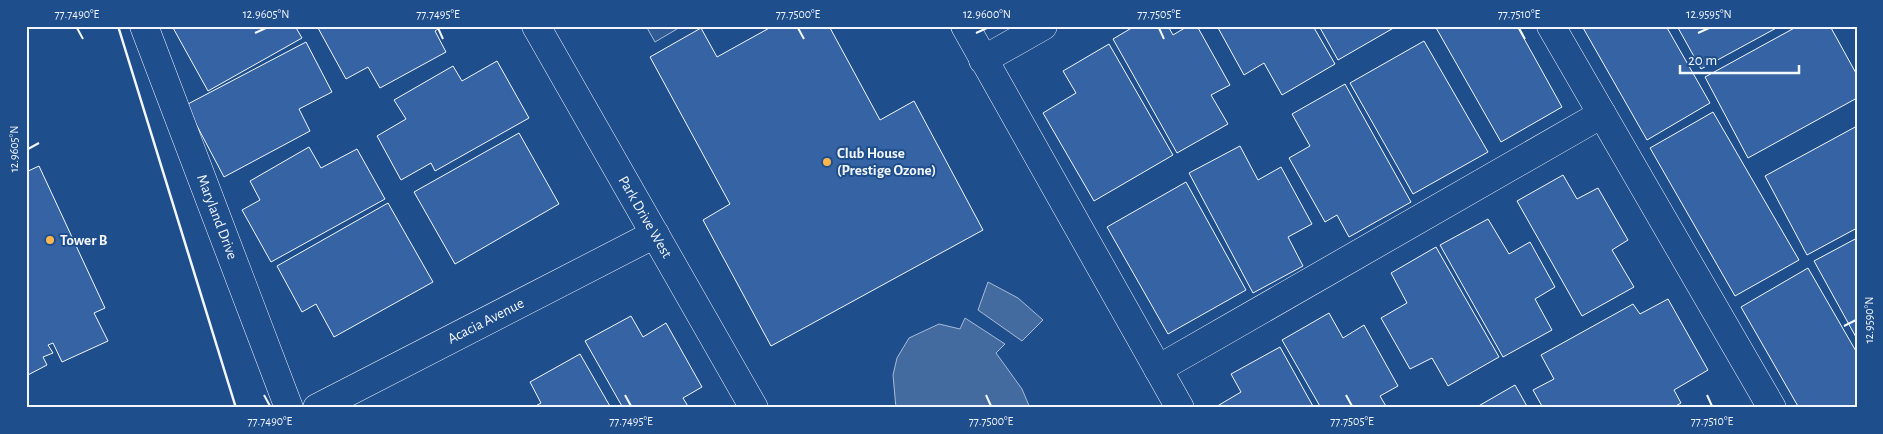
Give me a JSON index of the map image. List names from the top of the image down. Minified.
{"streets":{"street":["Maryland Drive","Park Drive West","Acacia Avenue"]},"crossings":[["Park Drive West","Acacia Avenue"]],"places":["Club House (Prestige Ozone)","Tower B"],"scale_bar":"20 m","coordinates":["77.7490°E","12.9605°N","77.7495°E","77.7500°E","12.9600°N","77.7505°E","77.7510°E","12.9595°N","12.9590°N"]}
